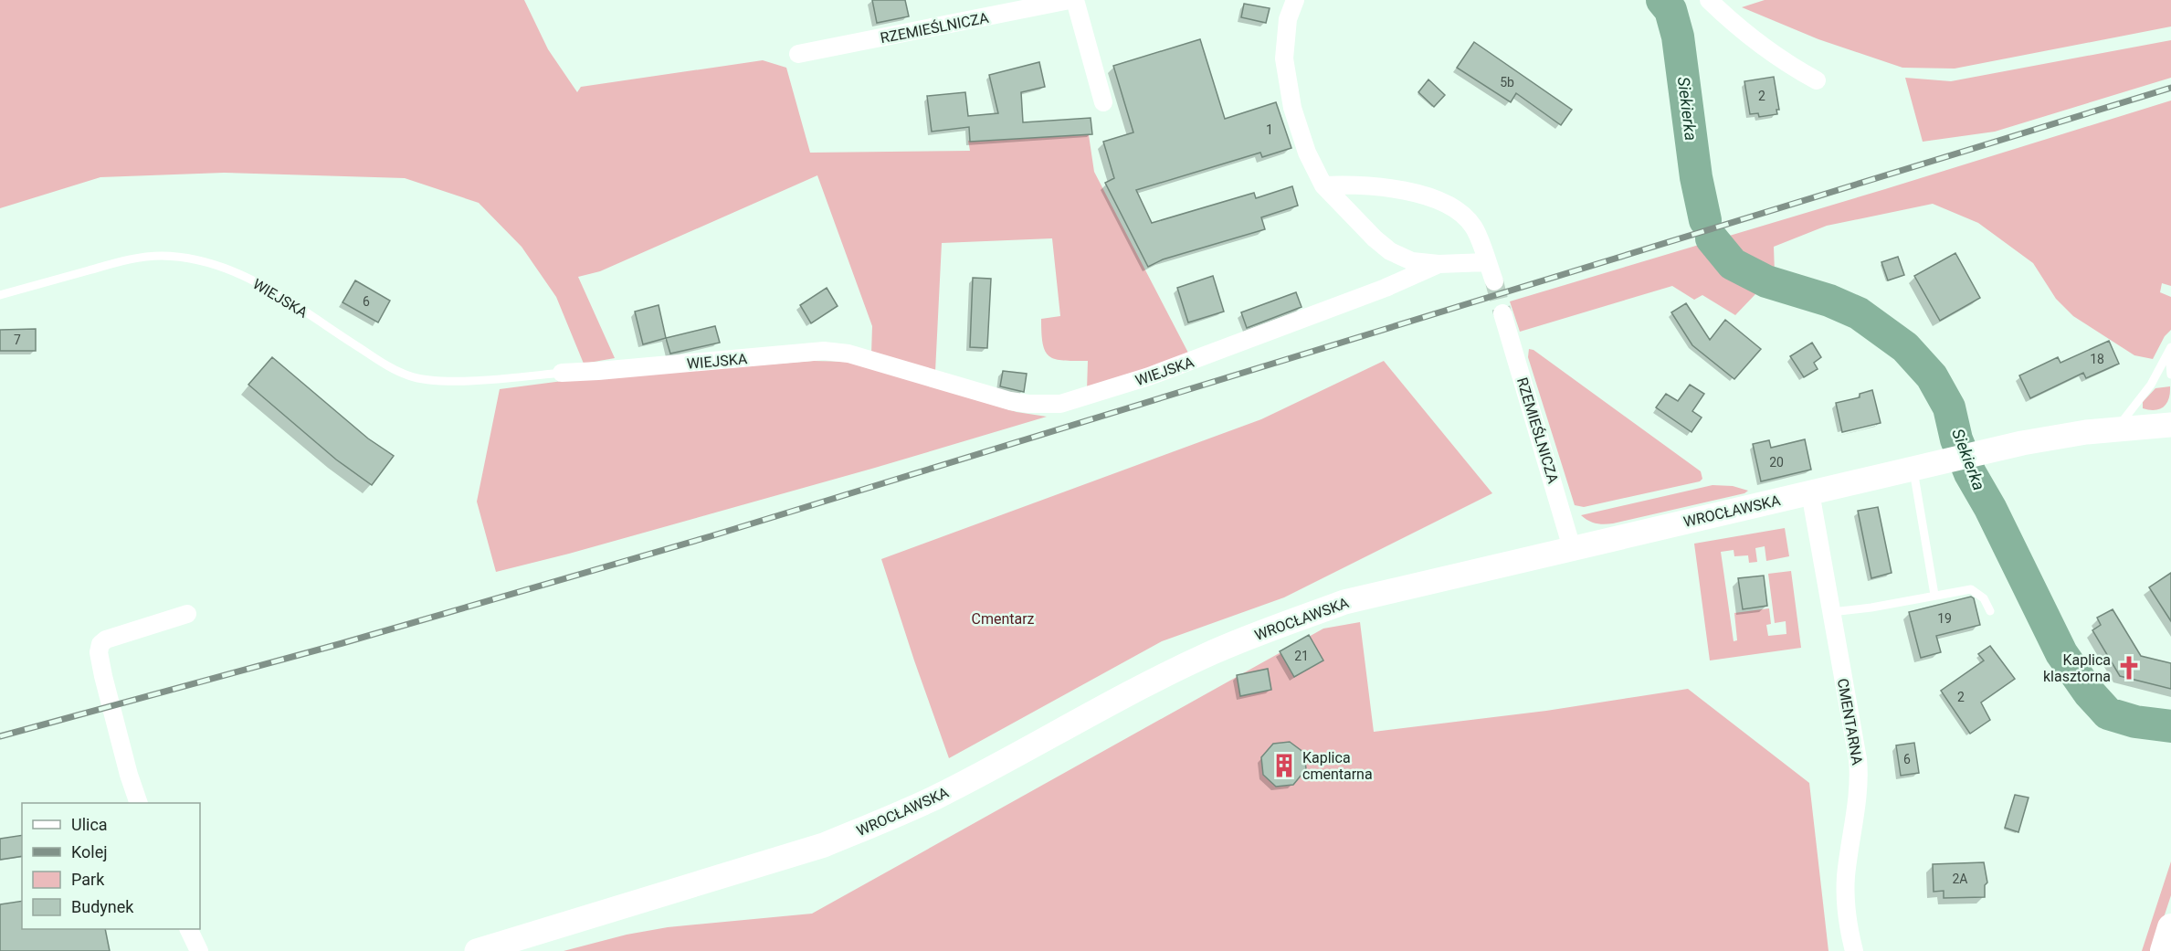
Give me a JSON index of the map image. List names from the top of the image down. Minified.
{"streets":{"main road":["WROCŁAWSKA"],"street":["RZEMIEŚLNICZA","WIEJSKA","CMENTARNA"]},"crossings":[["RZEMIEŚLNICZA","WROCŁAWSKA"],["WROCŁAWSKA","CMENTARNA"]],"water":["Siekierka"],"parks":["Cmentarz"],"places":{"church":["Kaplica klasztorna"],"building":["Kaplica cmentarna"]},"house_numbers":["5b","2","1","6","7","18","20","19","21","2","6","2A"],"legend":["Ulica","Kolej","Park","Budynek"]}
